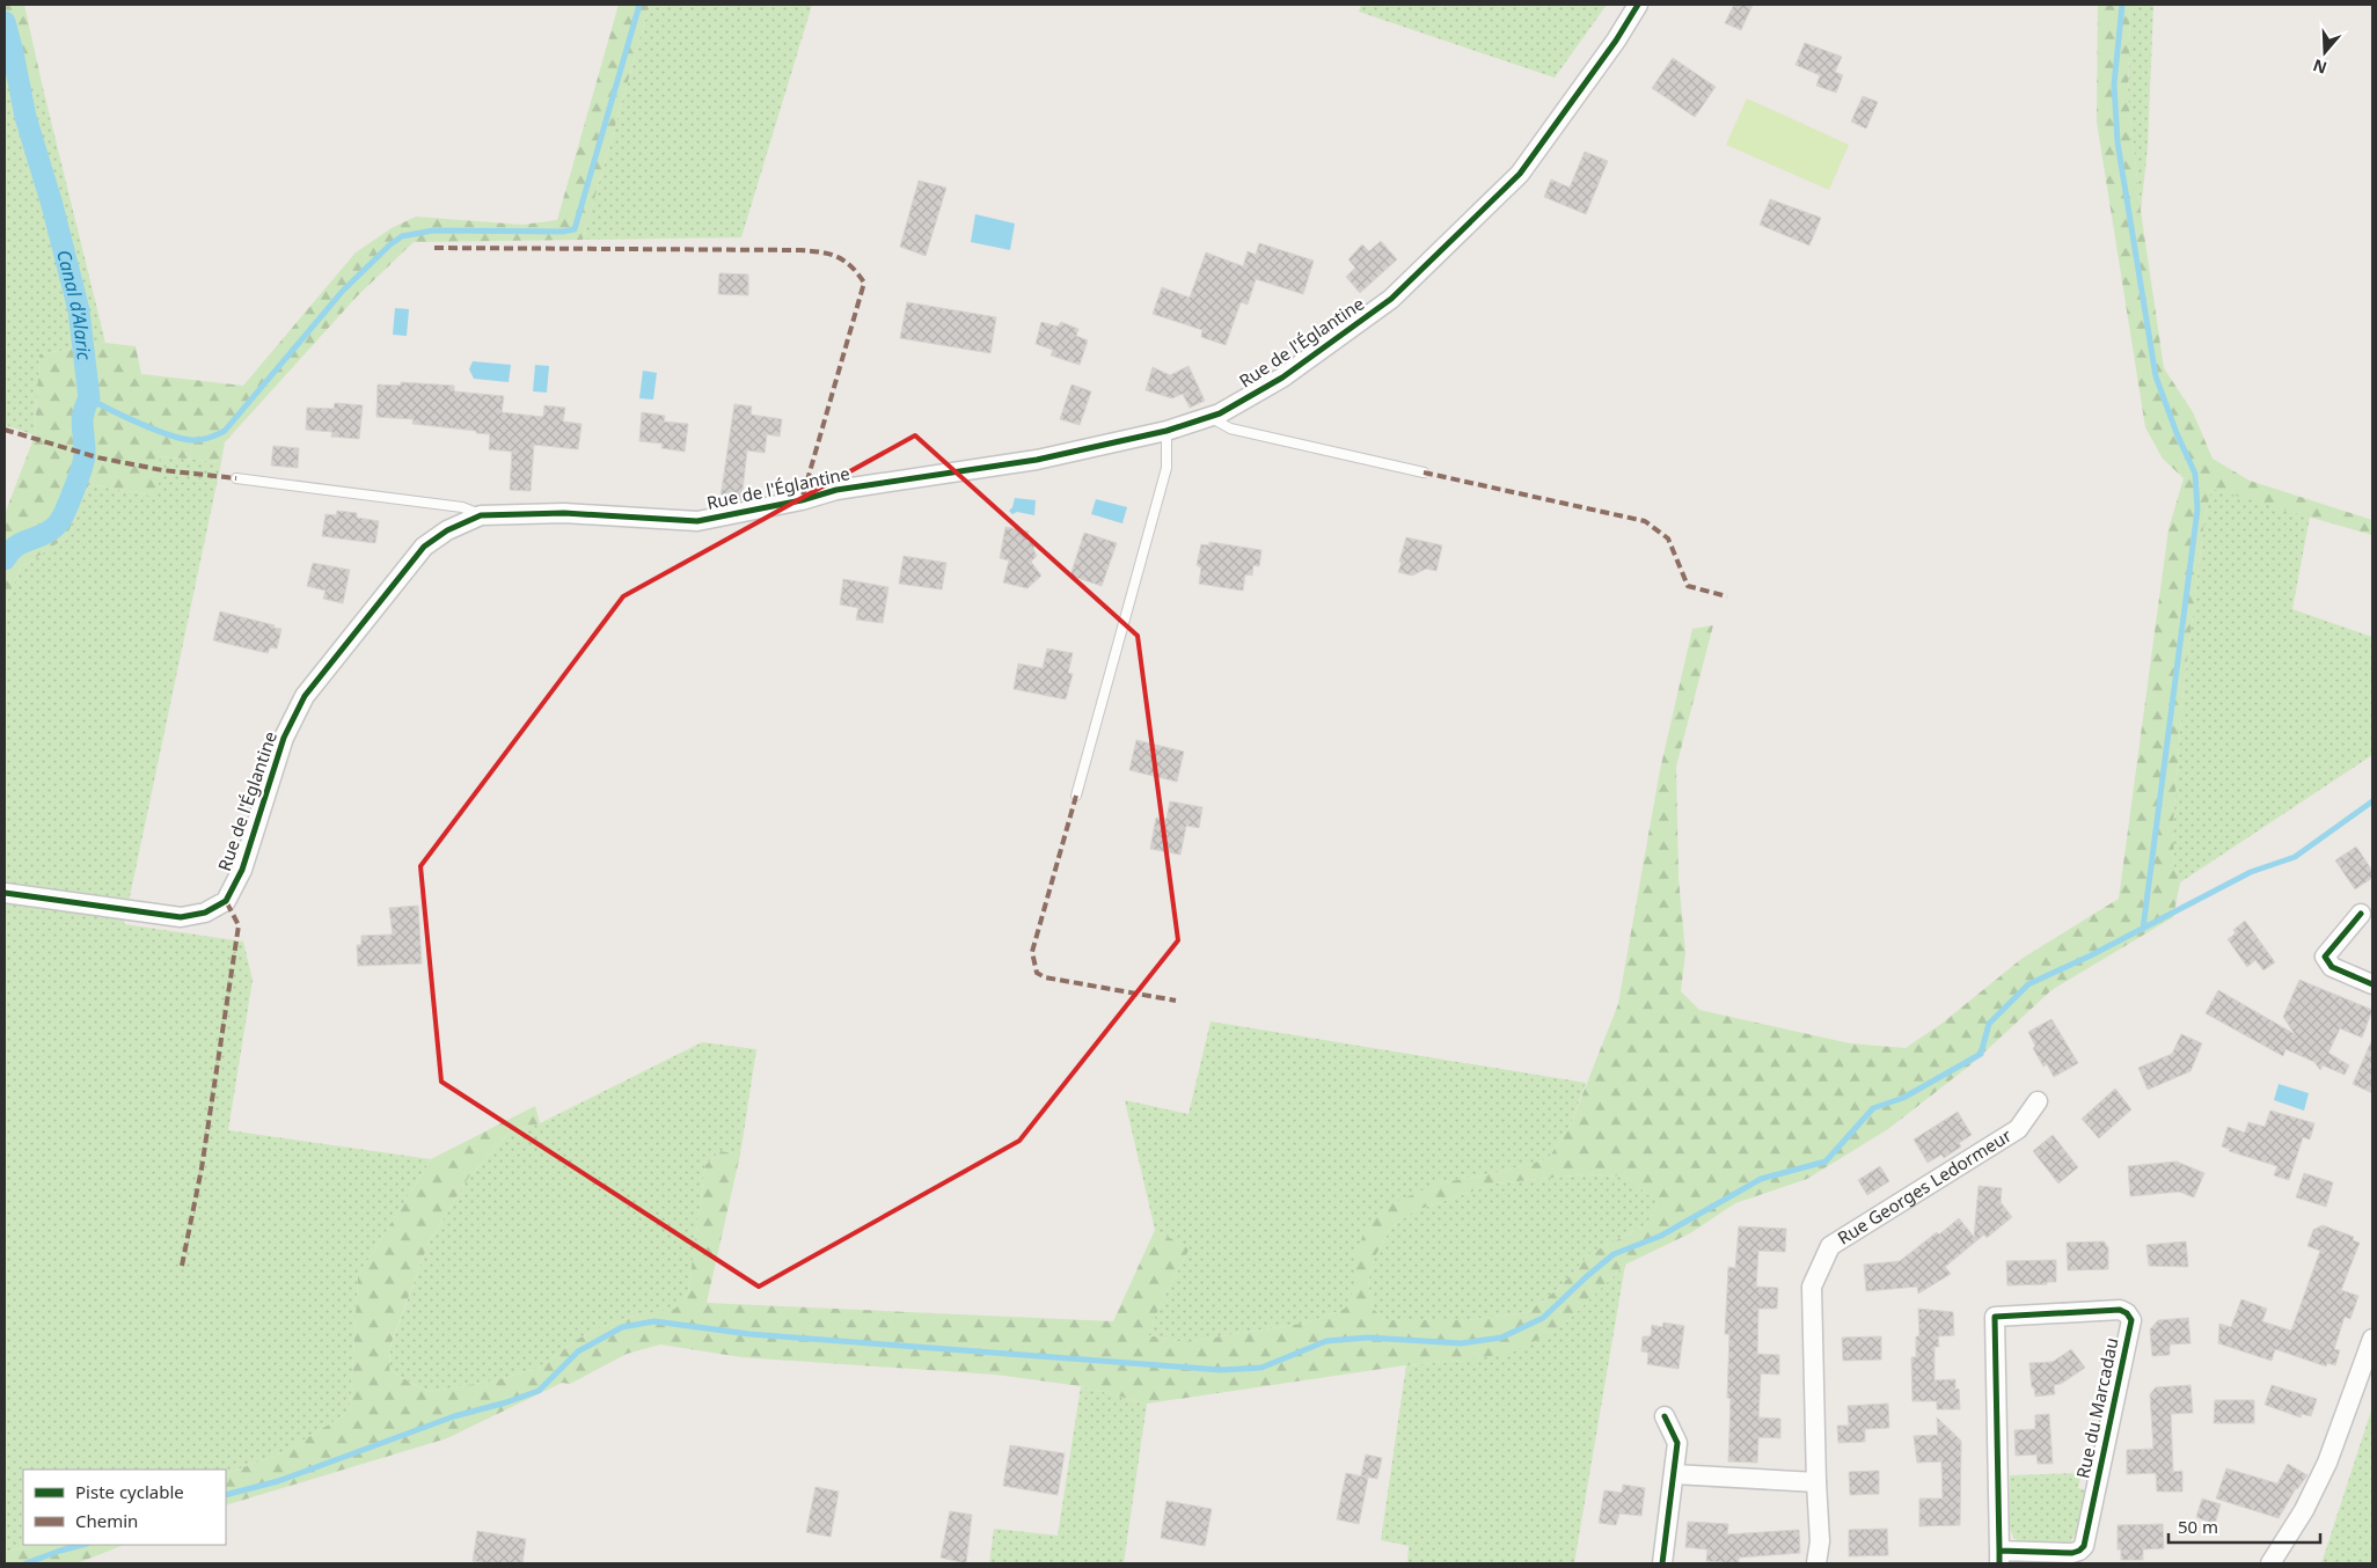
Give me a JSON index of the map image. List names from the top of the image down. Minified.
{"streets":{"street":["Rue de l'Églantine","Rue Georges Ledormeur","Rue du Marcadau"]},"water":["Canal d'Alaric"],"legend":["Piste cyclable","Chemin"],"scale_bar":"50 m","north":"bottom"}
